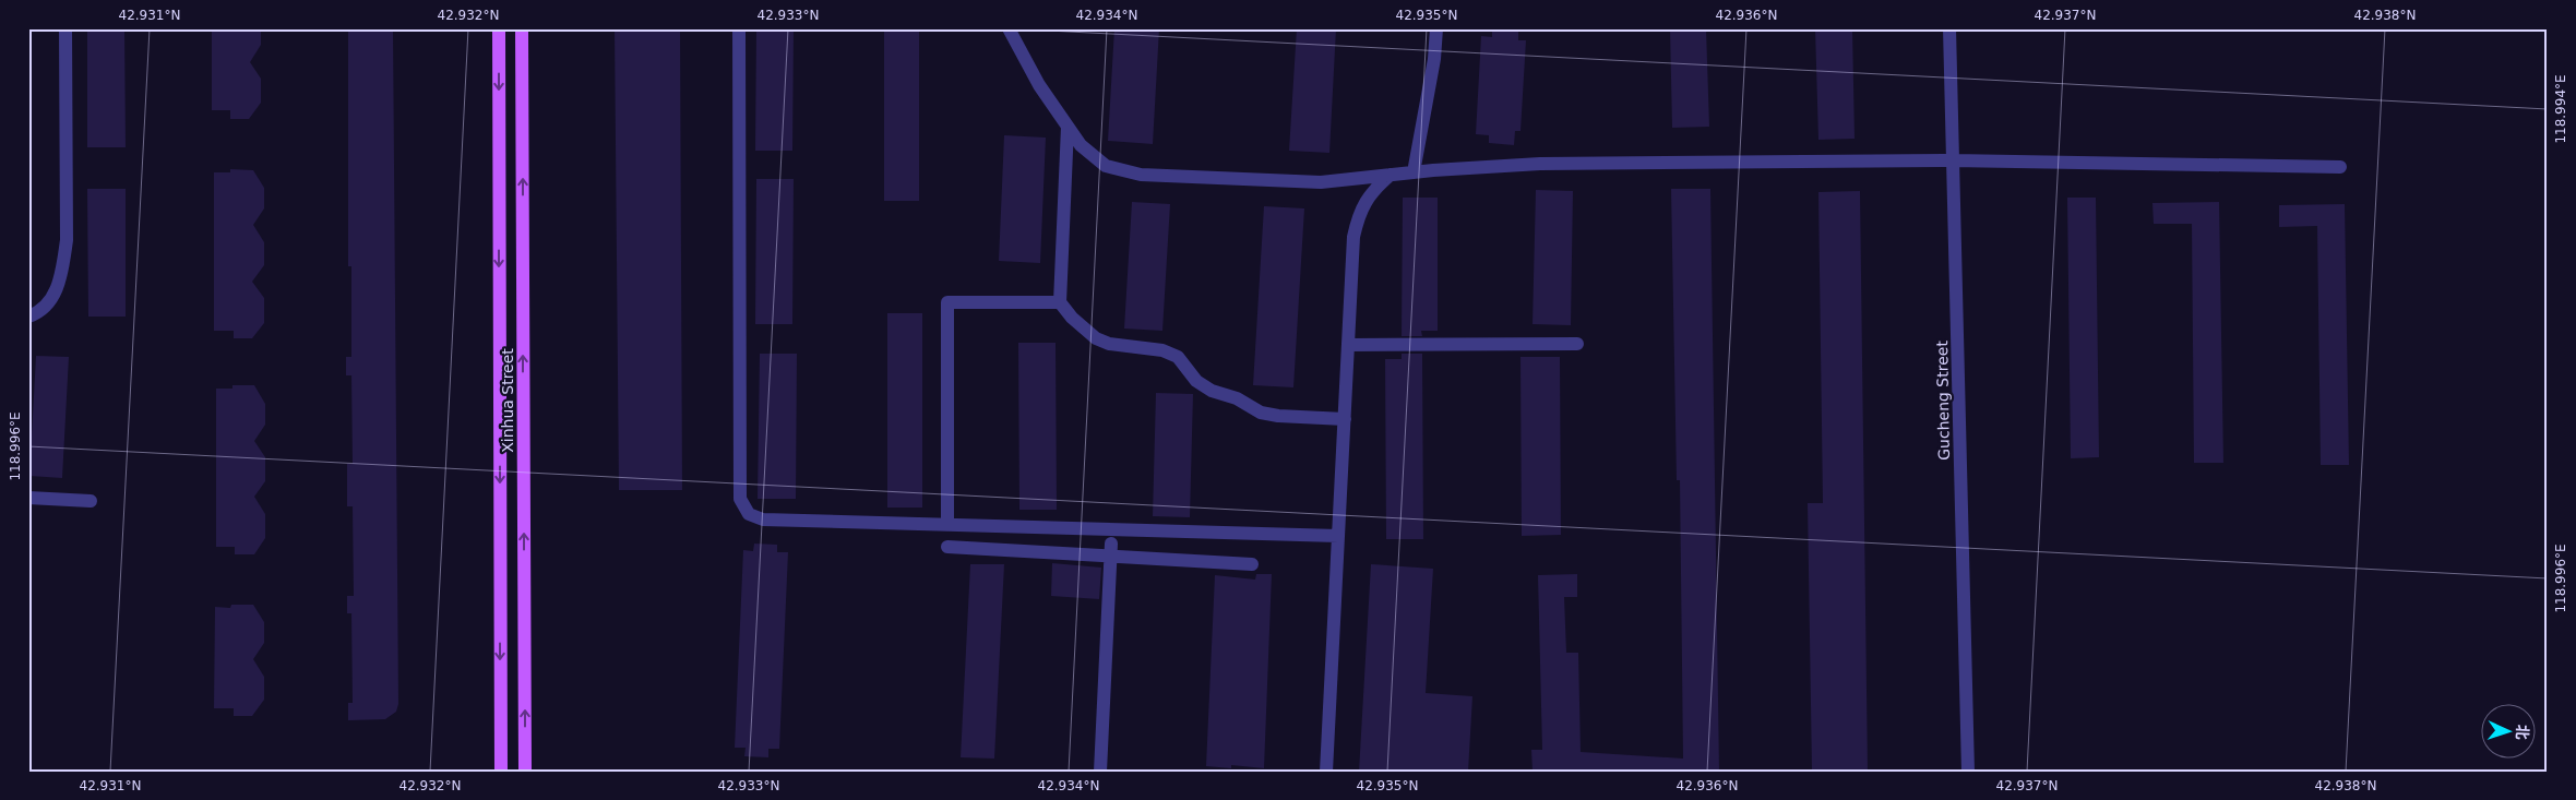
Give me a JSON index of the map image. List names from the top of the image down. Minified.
{"streets":{"main road":["Xinhua Street"],"street":["Gucheng Street"]},"north":"right","coordinates":["42.931°N","42.932°N","42.933°N","42.934°N","42.935°N","42.936°N","42.937°N","42.938°N","118.994°E","118.996°E"]}
